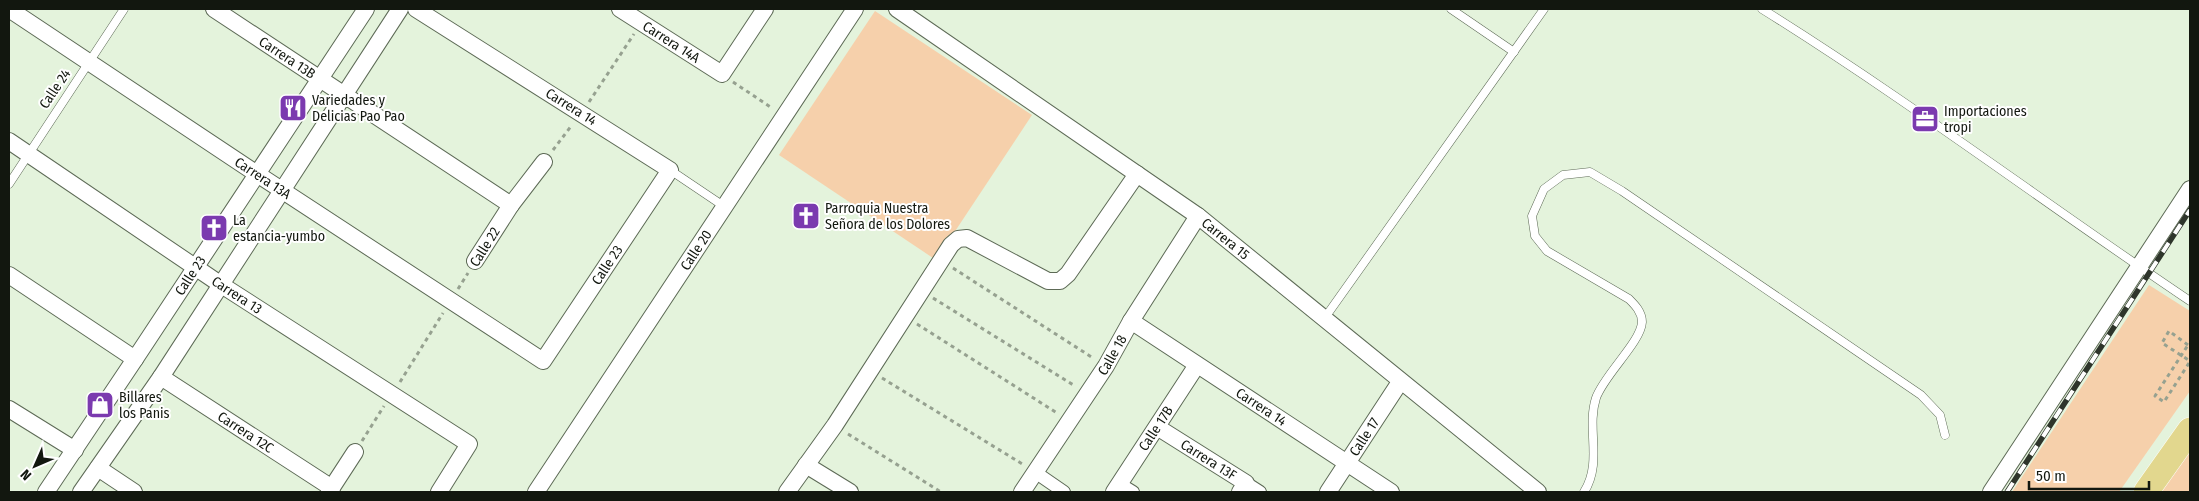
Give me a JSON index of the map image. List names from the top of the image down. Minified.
{"streets":{"street":["Carrera 14A","Carrera 13B","Carrera 14","Carrera 13A","Carrera 15","Calle 22","Calle 20","Calle 23","Carrera 13","Calle 18","Calle 17B","Carrera 12C","Calle 17","Carrera 13F"],"lane":["Calle 24"]},"crossings":[["Carrera 13B","Calle 22"],["Carrera 13B","Calle 23"],["Calle 24","Carrera 13A"],["Calle 24","Carrera 13"],["Carrera 14","Calle 20"],["Carrera 14","Calle 23"],["Carrera 14","Calle 18"],["Carrera 14","Calle 17B"],["Carrera 14","Calle 17"],["Carrera 13A","Calle 22"],["Carrera 13A","Calle 23"],["Carrera 15","Calle 18"],["Carrera 15","Calle 17"],["Calle 22","Carrera 13"],["Calle 23","Carrera 13"],["Calle 17B","Carrera 13F"]],"places":{"restaurant":["Variedades y Delicias Pao Pao"],"office":["Importaciones tropi"],"church":["Parroquia Nuestra Señora de los Dolores","La estancia-yumbo"],"shop":["Billares los Panis"]},"scale_bar":"50 m","north":"bottom left"}
